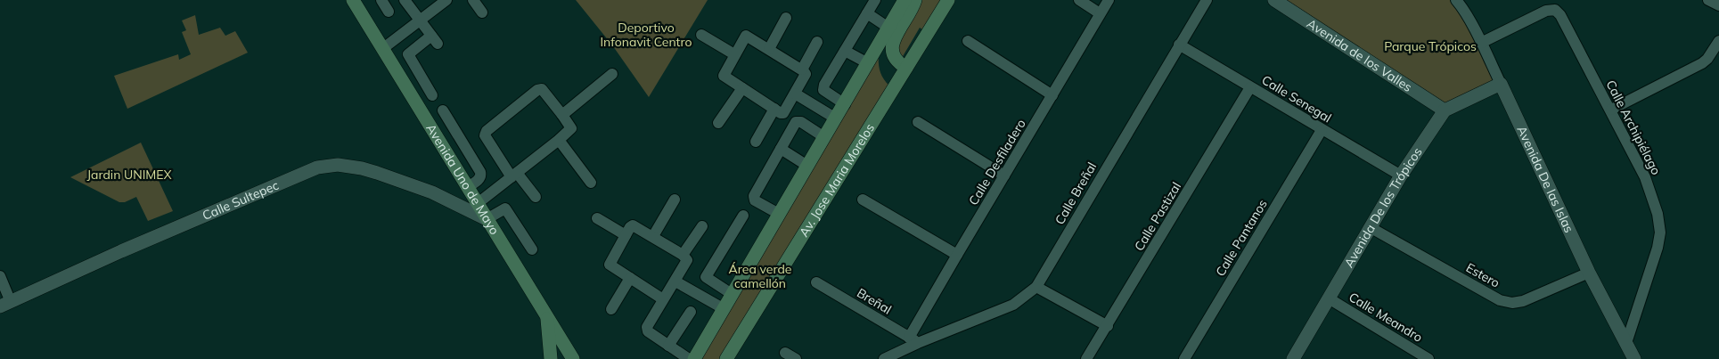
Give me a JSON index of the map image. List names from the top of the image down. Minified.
{"streets":{"main road":["Avenida Uno de Mayo","Av. Jose Maria Morelos"],"street":["Avenida de los Valles","Calle Senegal","Calle Archipiélago","Calle Desfiladero","Avenida De las Islas","Calle Breñal","Calle Sultepec","Avenida De los Trópicos","Calle Pastizal","Calle Pantanos","Estero","Breñal","Calle Meandro"]},"crossings":[["Avenida de los Valles","Avenida De los Trópicos"],["Calle Senegal","Calle Breñal"],["Calle Senegal","Avenida De los Trópicos"],["Calle Senegal","Calle Pastizal"],["Calle Senegal","Calle Pantanos"],["Calle Archipiélago","Avenida De las Islas"],["Calle Desfiladero","Calle Breñal"],["Calle Desfiladero","Breñal"],["Avenida De las Islas","Estero"],["Avenida Uno de Mayo","Calle Sultepec"],["Calle Breñal","Breñal"],["Avenida De los Trópicos","Estero"],["Avenida De los Trópicos","Calle Meandro"]],"parks":["Deportivo Infonavit Centro","Parque Trópicos","Jardin UNIMEX","Área verde camellón"]}
